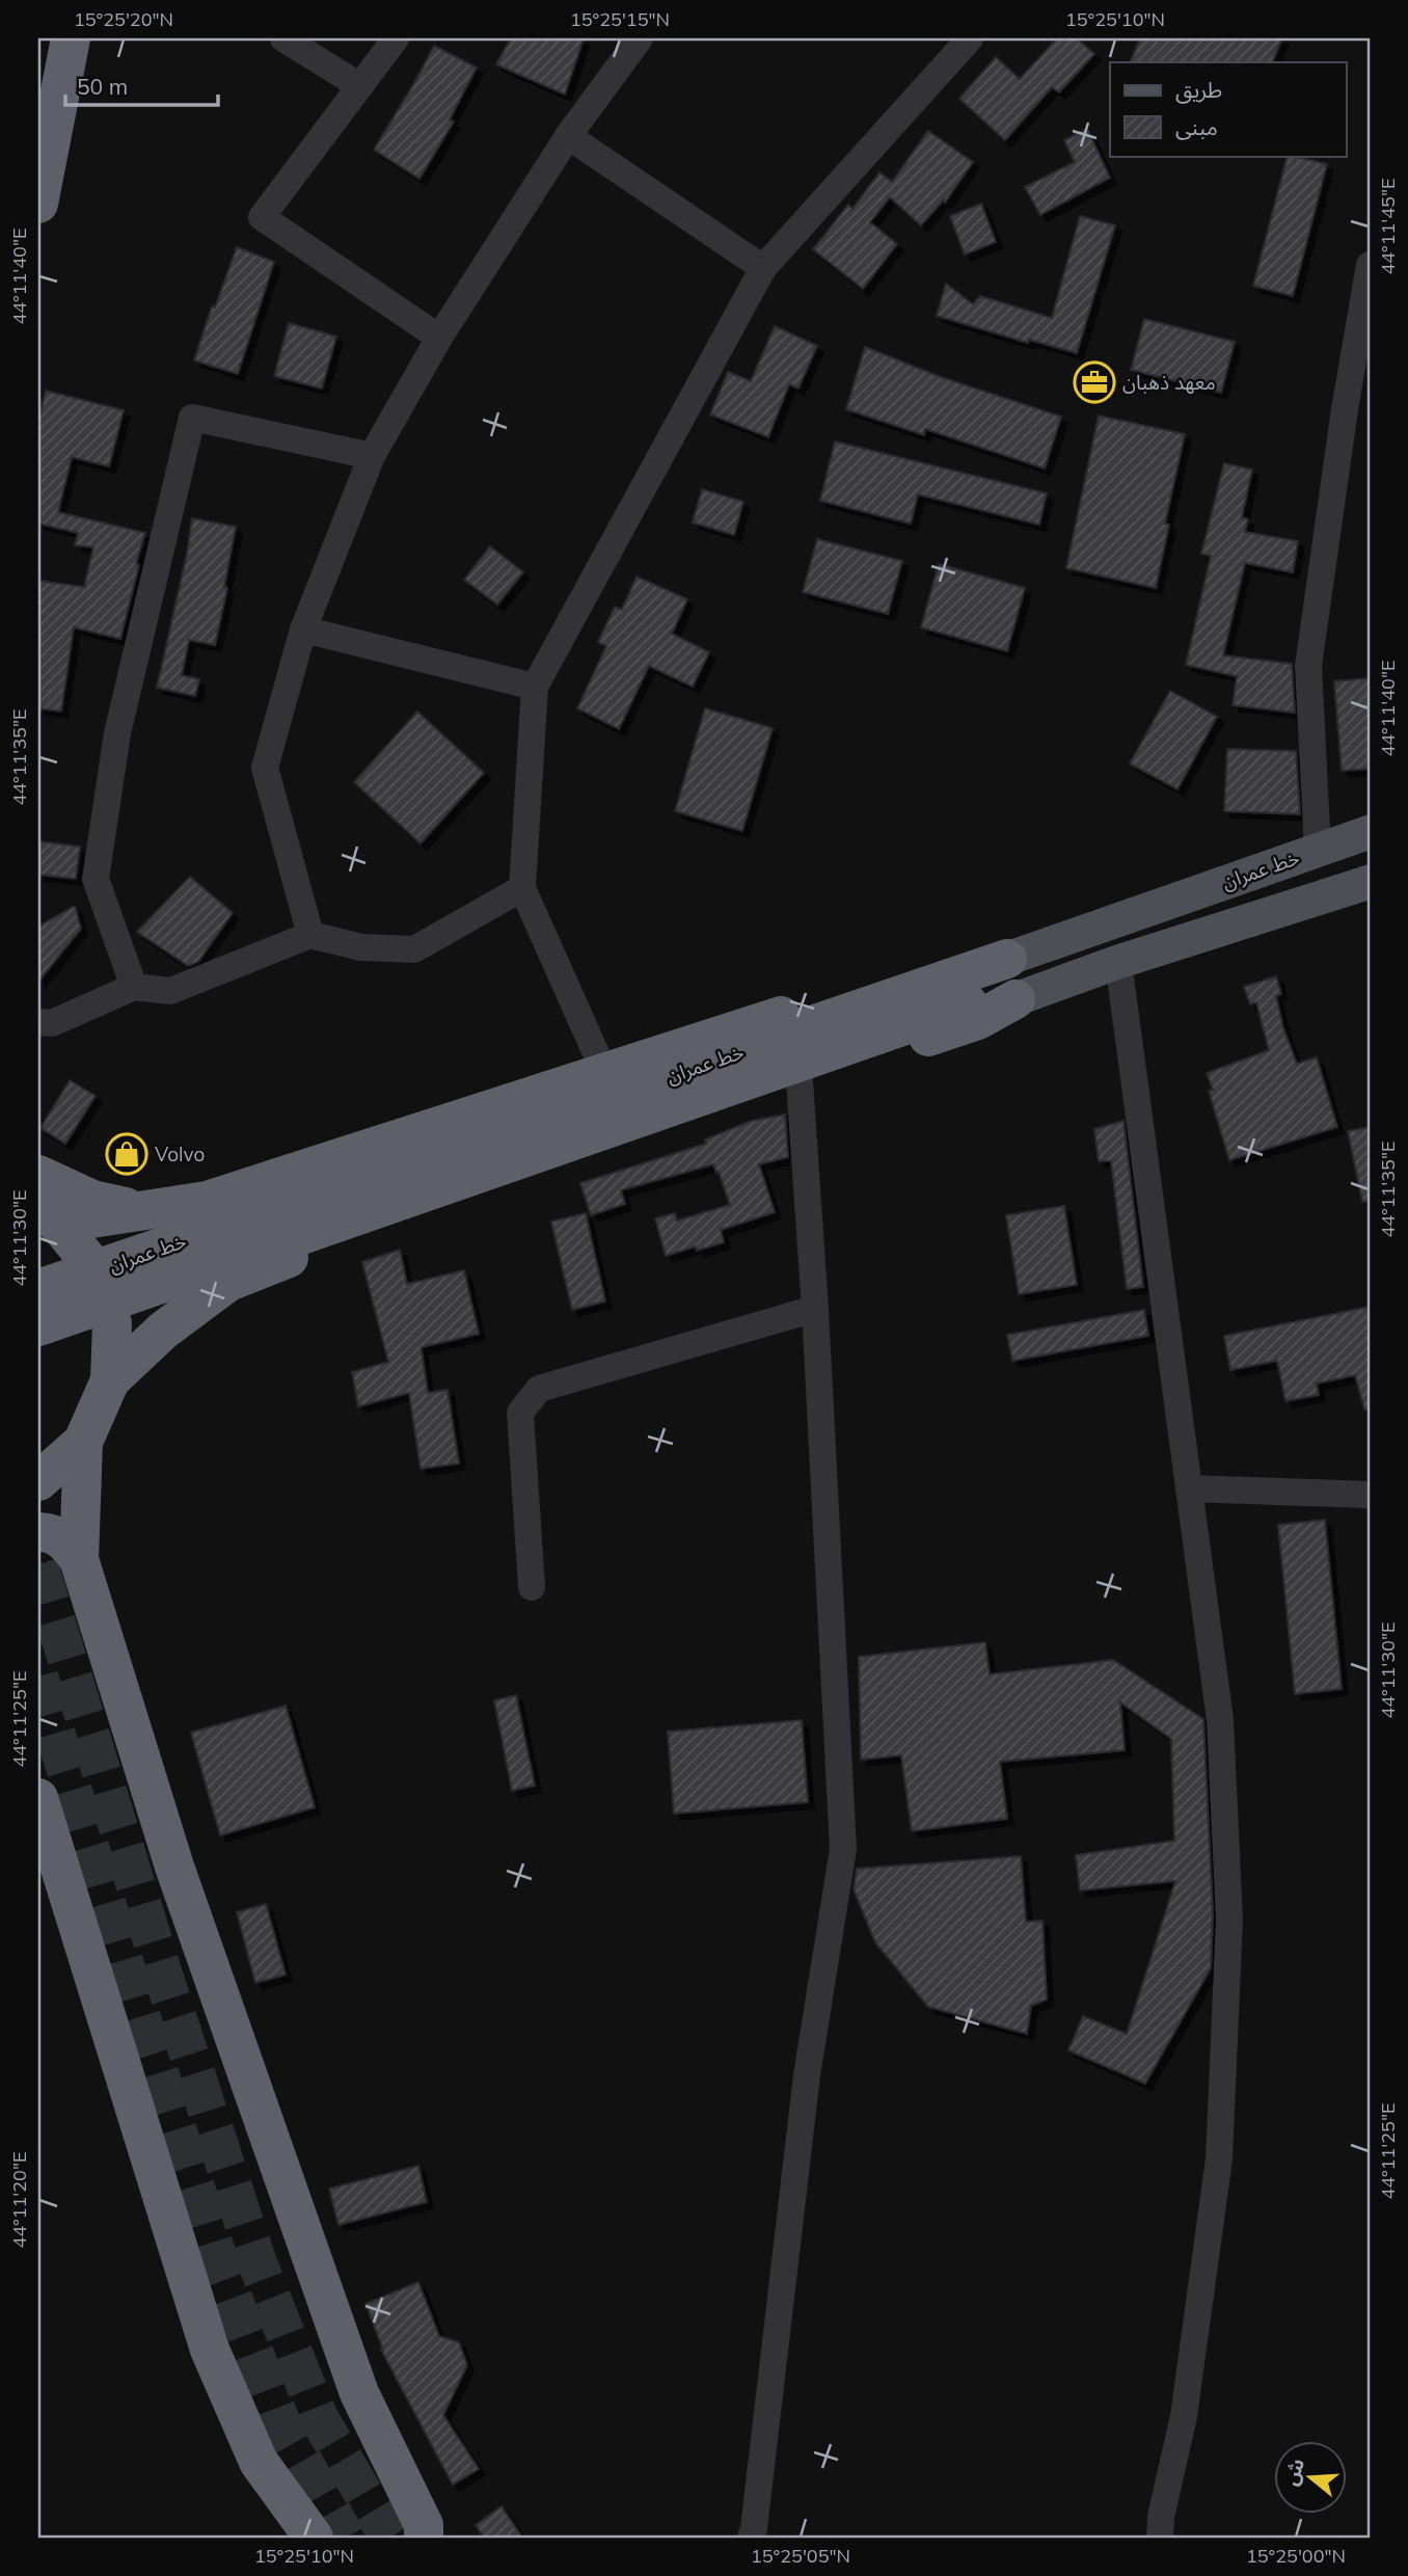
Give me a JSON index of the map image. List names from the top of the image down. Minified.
{"streets":{"highway":["خط عمران"]},"places":{"office":["معهد ذهبان"],"shop":["Volvo"]},"legend":["طريق","مبنى"],"scale_bar":"50 m","north":"left","coordinates":["15°25'20\"N","15°25'15\"N","15°25'10\"N","44°11'45\"E","44°11'40\"E","44°11'35\"E","44°11'30\"E","44°11'25\"E","44°11'20\"E","15°25'05\"N","15°25'00\"N"]}
